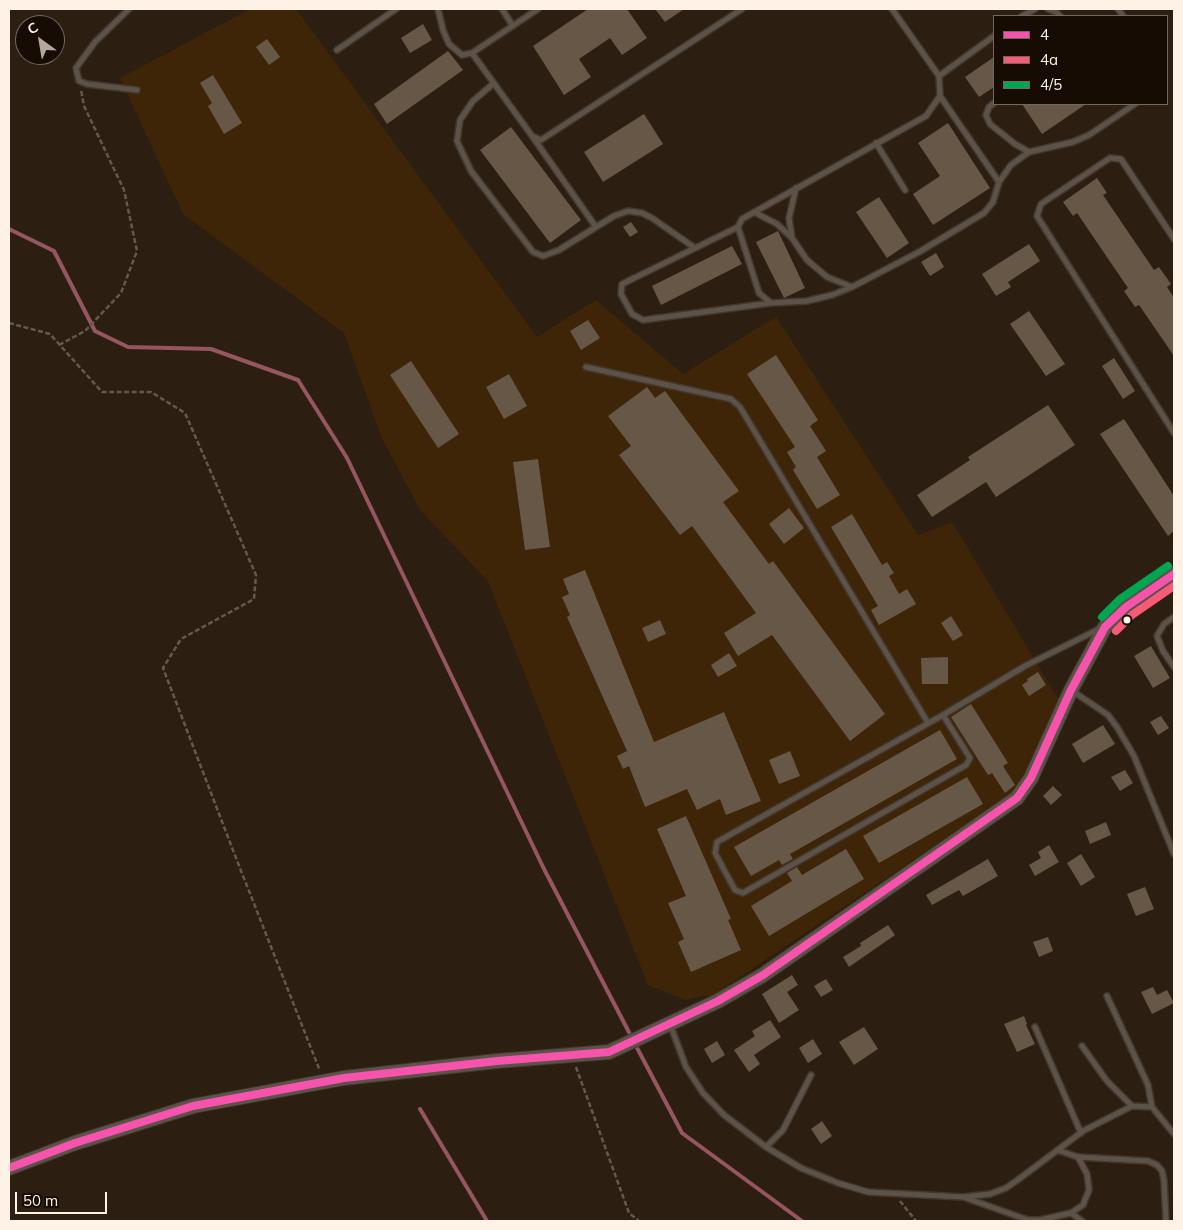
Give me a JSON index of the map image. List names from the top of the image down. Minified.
{"lines":["transit line 4/5","transit line 4","transit line 4а"],"legend":["4","4а","4/5"],"scale_bar":"50 m","north":"top left"}
